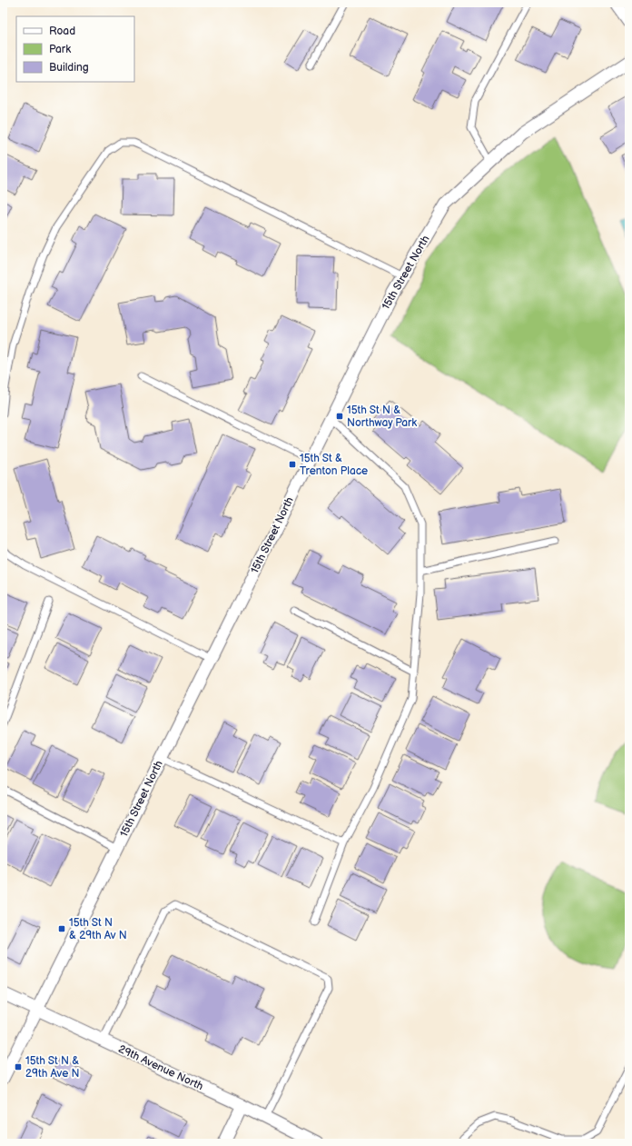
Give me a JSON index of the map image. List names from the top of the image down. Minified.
{"streets":{"street":["15th Street North","29th Avenue North"]},"crossings":[["15th Street North","29th Avenue North"]],"places":{"transit":["15th St N & Northway Park","15th St & Trenton Place","15th St N & 29th Av N","15th St N & 29th Ave N"]},"legend":["Road","Park","Building"]}
